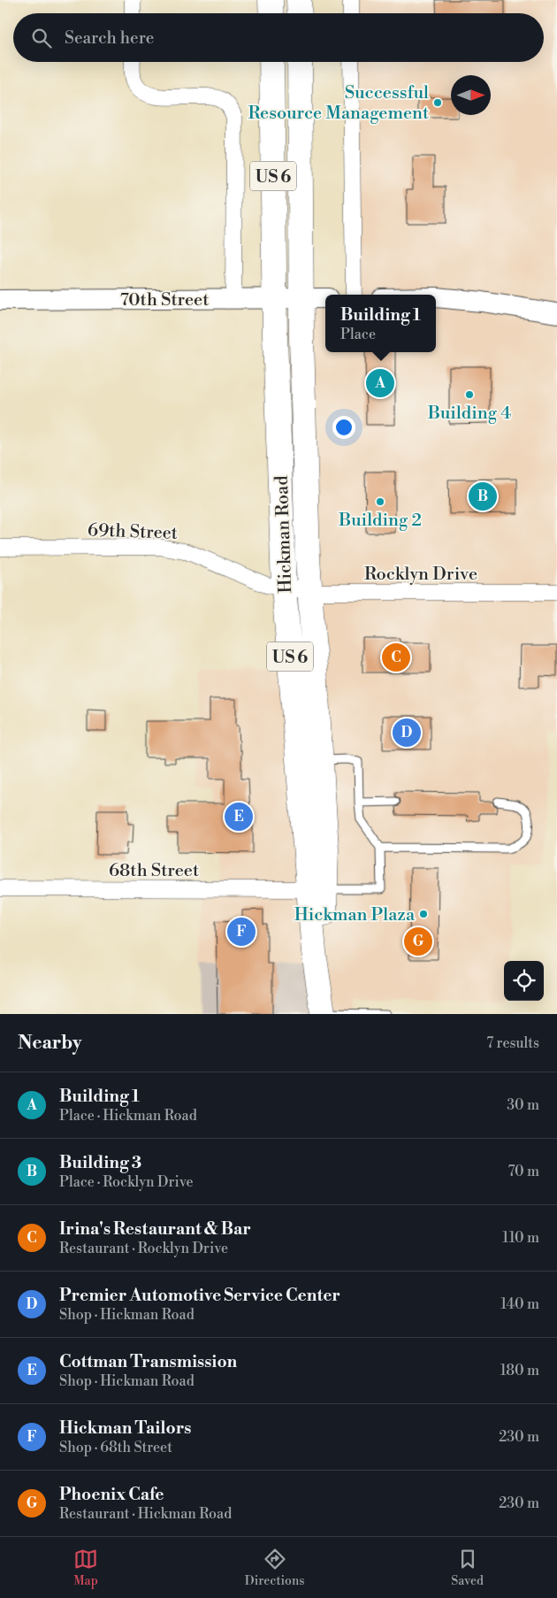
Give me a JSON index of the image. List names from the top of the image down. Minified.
{"streets":{"main road":["US 6","Hickman Road"],"street":["70th Street","69th Street","Rocklyn Drive","68th Street"]},"crossings":[["70th Street","Hickman Road"],["69th Street","Hickman Road"],["69th Street","Rocklyn Drive"],["Hickman Road","Rocklyn Drive"],["Hickman Road","68th Street"]],"places":["Successful Resource Management","Building 4","Building 2","Hickman Plaza"],"north":"right","page":{"search":"Search here","popup":["Building 1","Place"],"pins":["A","B","C","D","E","F","G"],"heading":["Nearby","7 results"],"list":[{"mark":"A","name":"Building 1","note":"Place · Hickman Road","value":"30 m"},{"mark":"B","name":"Building 3","note":"Place · Rocklyn Drive","value":"70 m"},{"mark":"C","name":"Irina's Restaurant & Bar","note":"Restaurant · Rocklyn Drive","value":"110 m"},{"mark":"D","name":"Premier Automotive Service Center","note":"Shop · Hickman Road","value":"140 m"},{"mark":"E","name":"Cottman Transmission","note":"Shop · Hickman Road","value":"180 m"},{"mark":"F","name":"Hickman Tailors","note":"Shop · 68th Street","value":"230 m"},{"mark":"G","name":"Phoenix Cafe","note":"Restaurant · Hickman Road","value":"230 m"}],"nav":["Map","Directions","Saved"]}}
